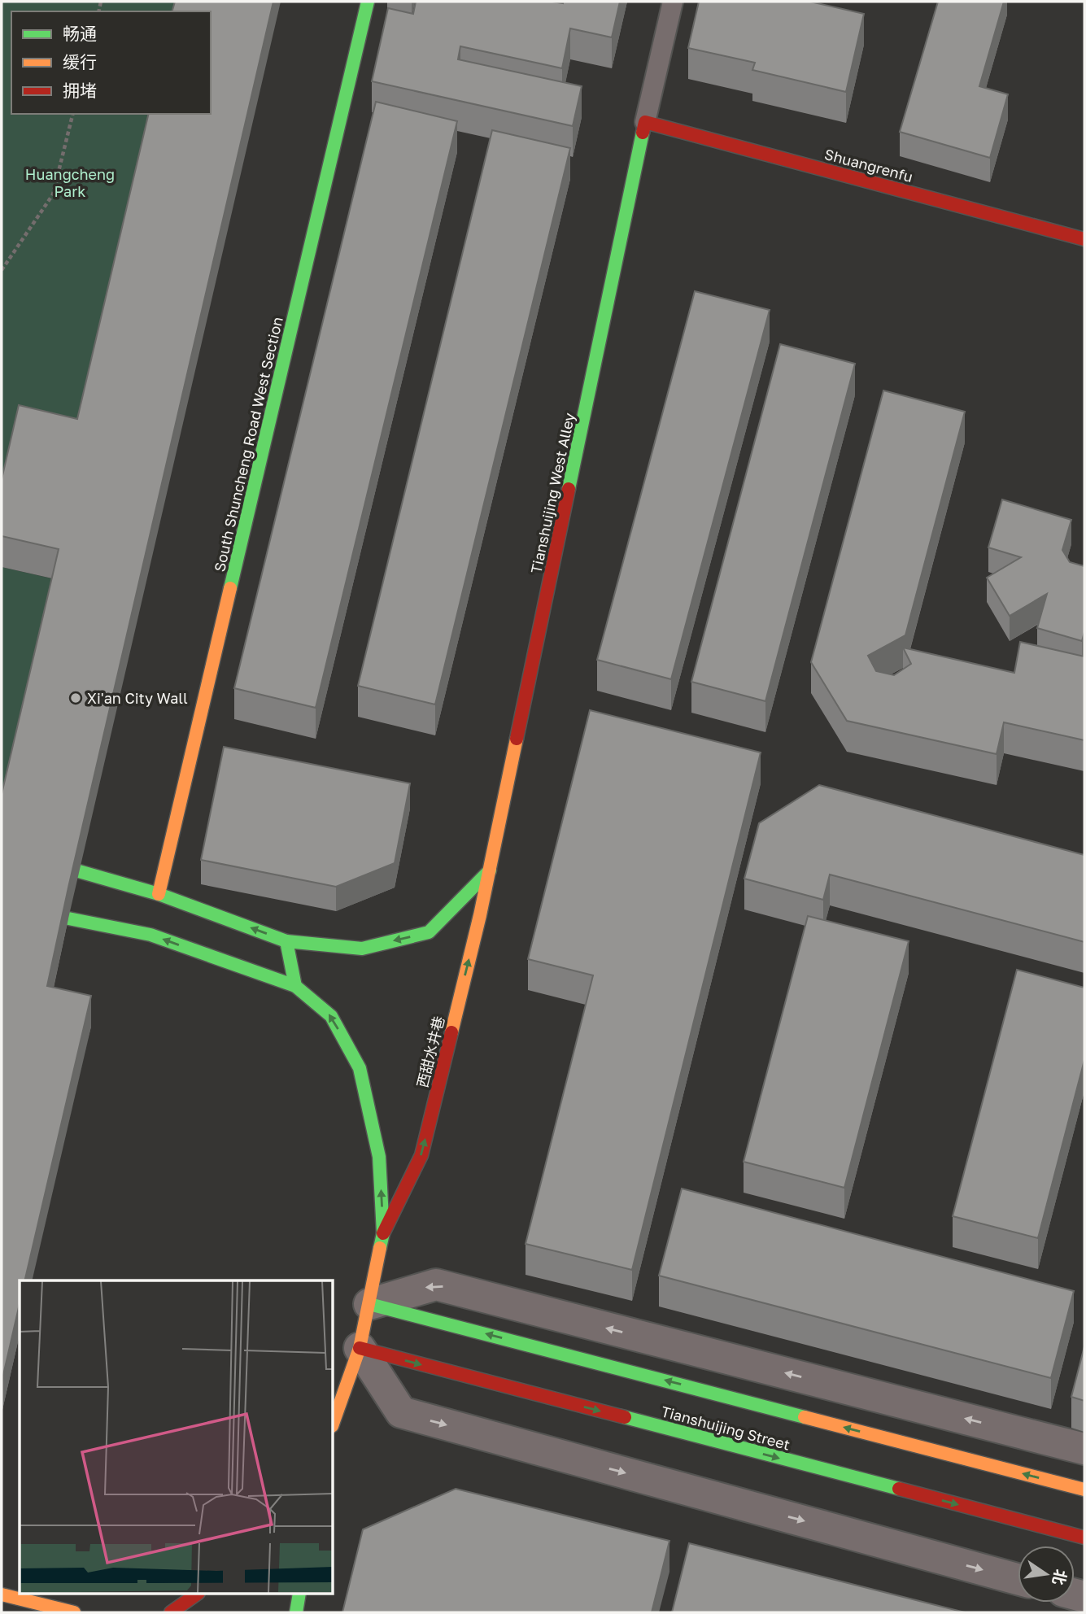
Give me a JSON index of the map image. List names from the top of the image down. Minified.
{"streets":{"street":["Shuangrenfu","South Shuncheng Road West Section","Tianshuijing West Alley","西甜水井巷","Tianshuijing Street"]},"crossings":[["Shuangrenfu","Tianshuijing West Alley"],["Tianshuijing West Alley","西甜水井巷"]],"one_way":["西甜水井巷"],"parks":["Huangcheng Park"],"places":["Xi'an City Wall"],"legend":["畅通","缓行","拥堵"],"north":"right"}
